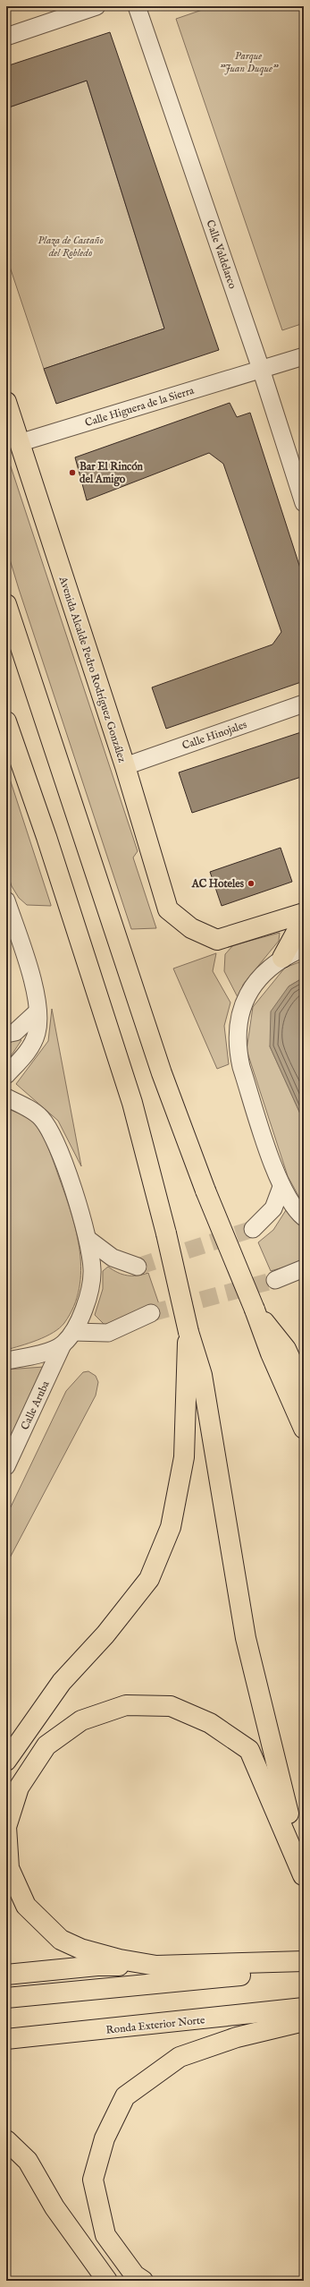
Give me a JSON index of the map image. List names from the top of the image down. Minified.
{"streets":{"main road":["Avenida Alcalde Pedro Rodríguez González","Ronda Exterior Norte"],"street":["Calle Valdelarco","Calle Higuera de la Sierra","Calle Hinojales","Calle Aruba"]},"crossings":[["Calle Valdelarco","Calle Higuera de la Sierra"],["Calle Higuera de la Sierra","Avenida Alcalde Pedro Rodríguez González"],["Avenida Alcalde Pedro Rodríguez González","Calle Hinojales"]],"parks":["Parque \"Juan Duque\"","Plaza de Castaño del Robledo"],"places":["Bar El Rincón del Amigo","AC Hoteles"]}
